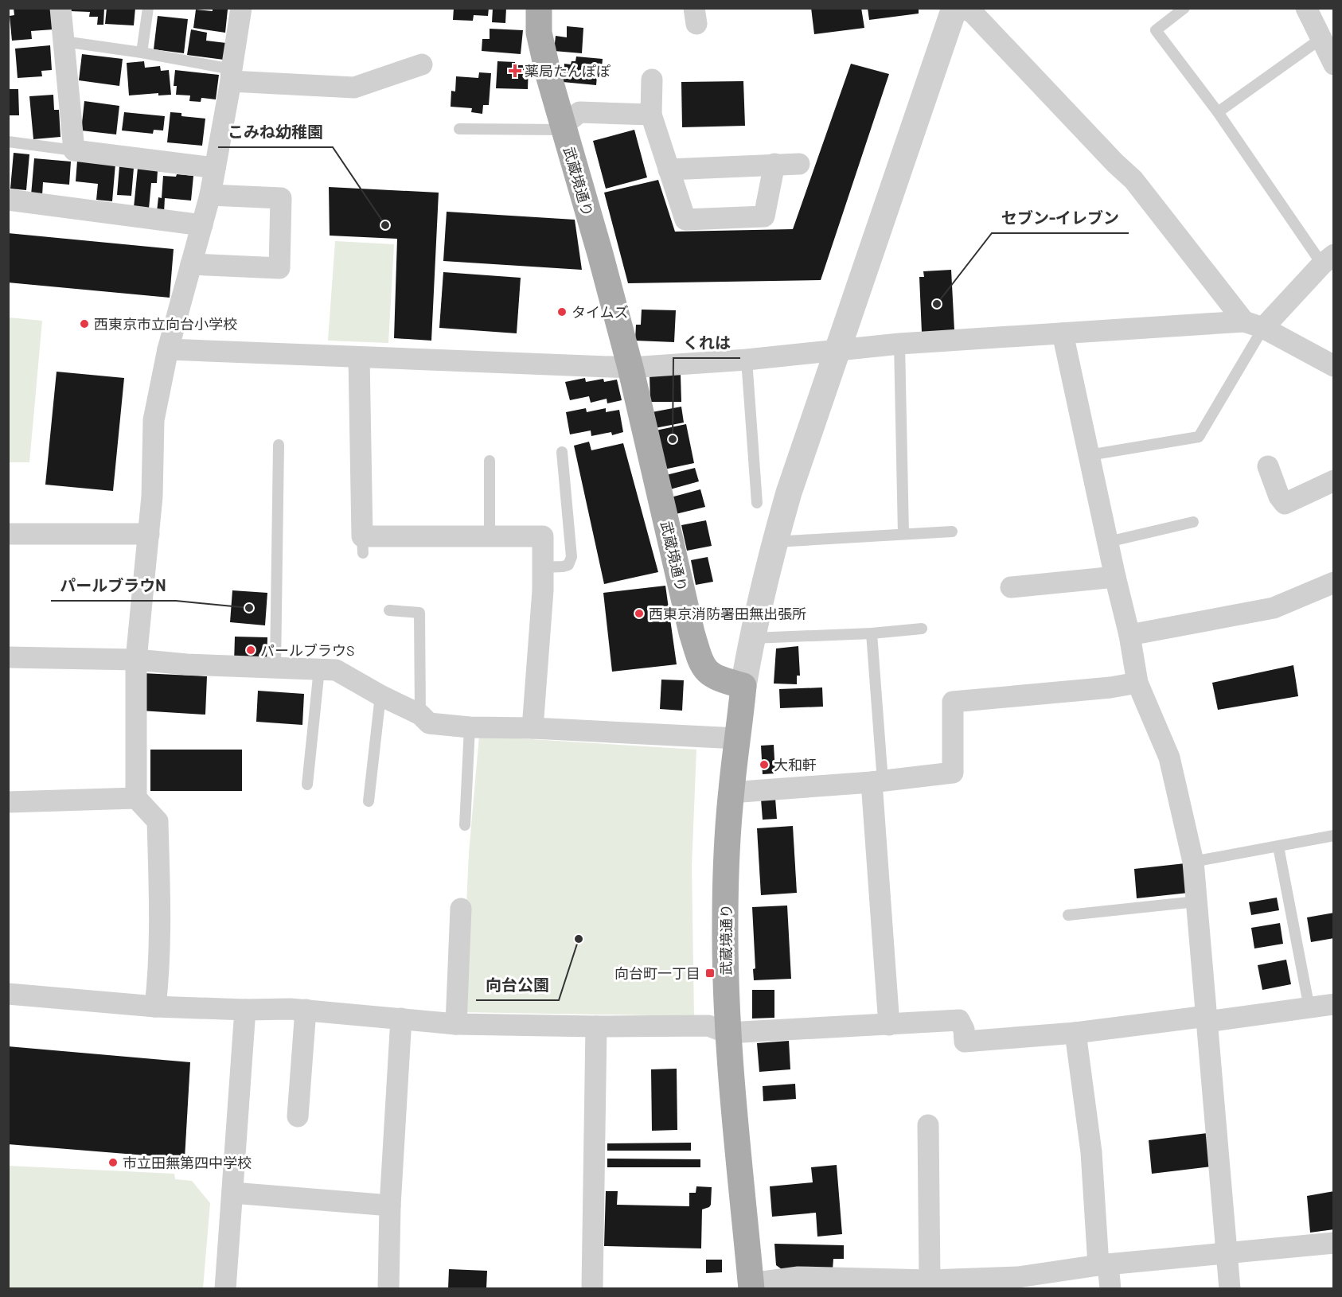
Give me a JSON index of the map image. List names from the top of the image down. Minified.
{"streets":{"main road":["武蔵境通り"]},"places":{"health":["薬局たんぽぽ"],"other":["こみね幼稚園","セブン-イレブン","タイムズ","西東京市立向台小学校","くれは","パールブラウN","西東京消防署田無出張所","パールブラウS","大和軒","向台公園","市立田無第四中学校"],"transit":["向台町一丁目"]}}
